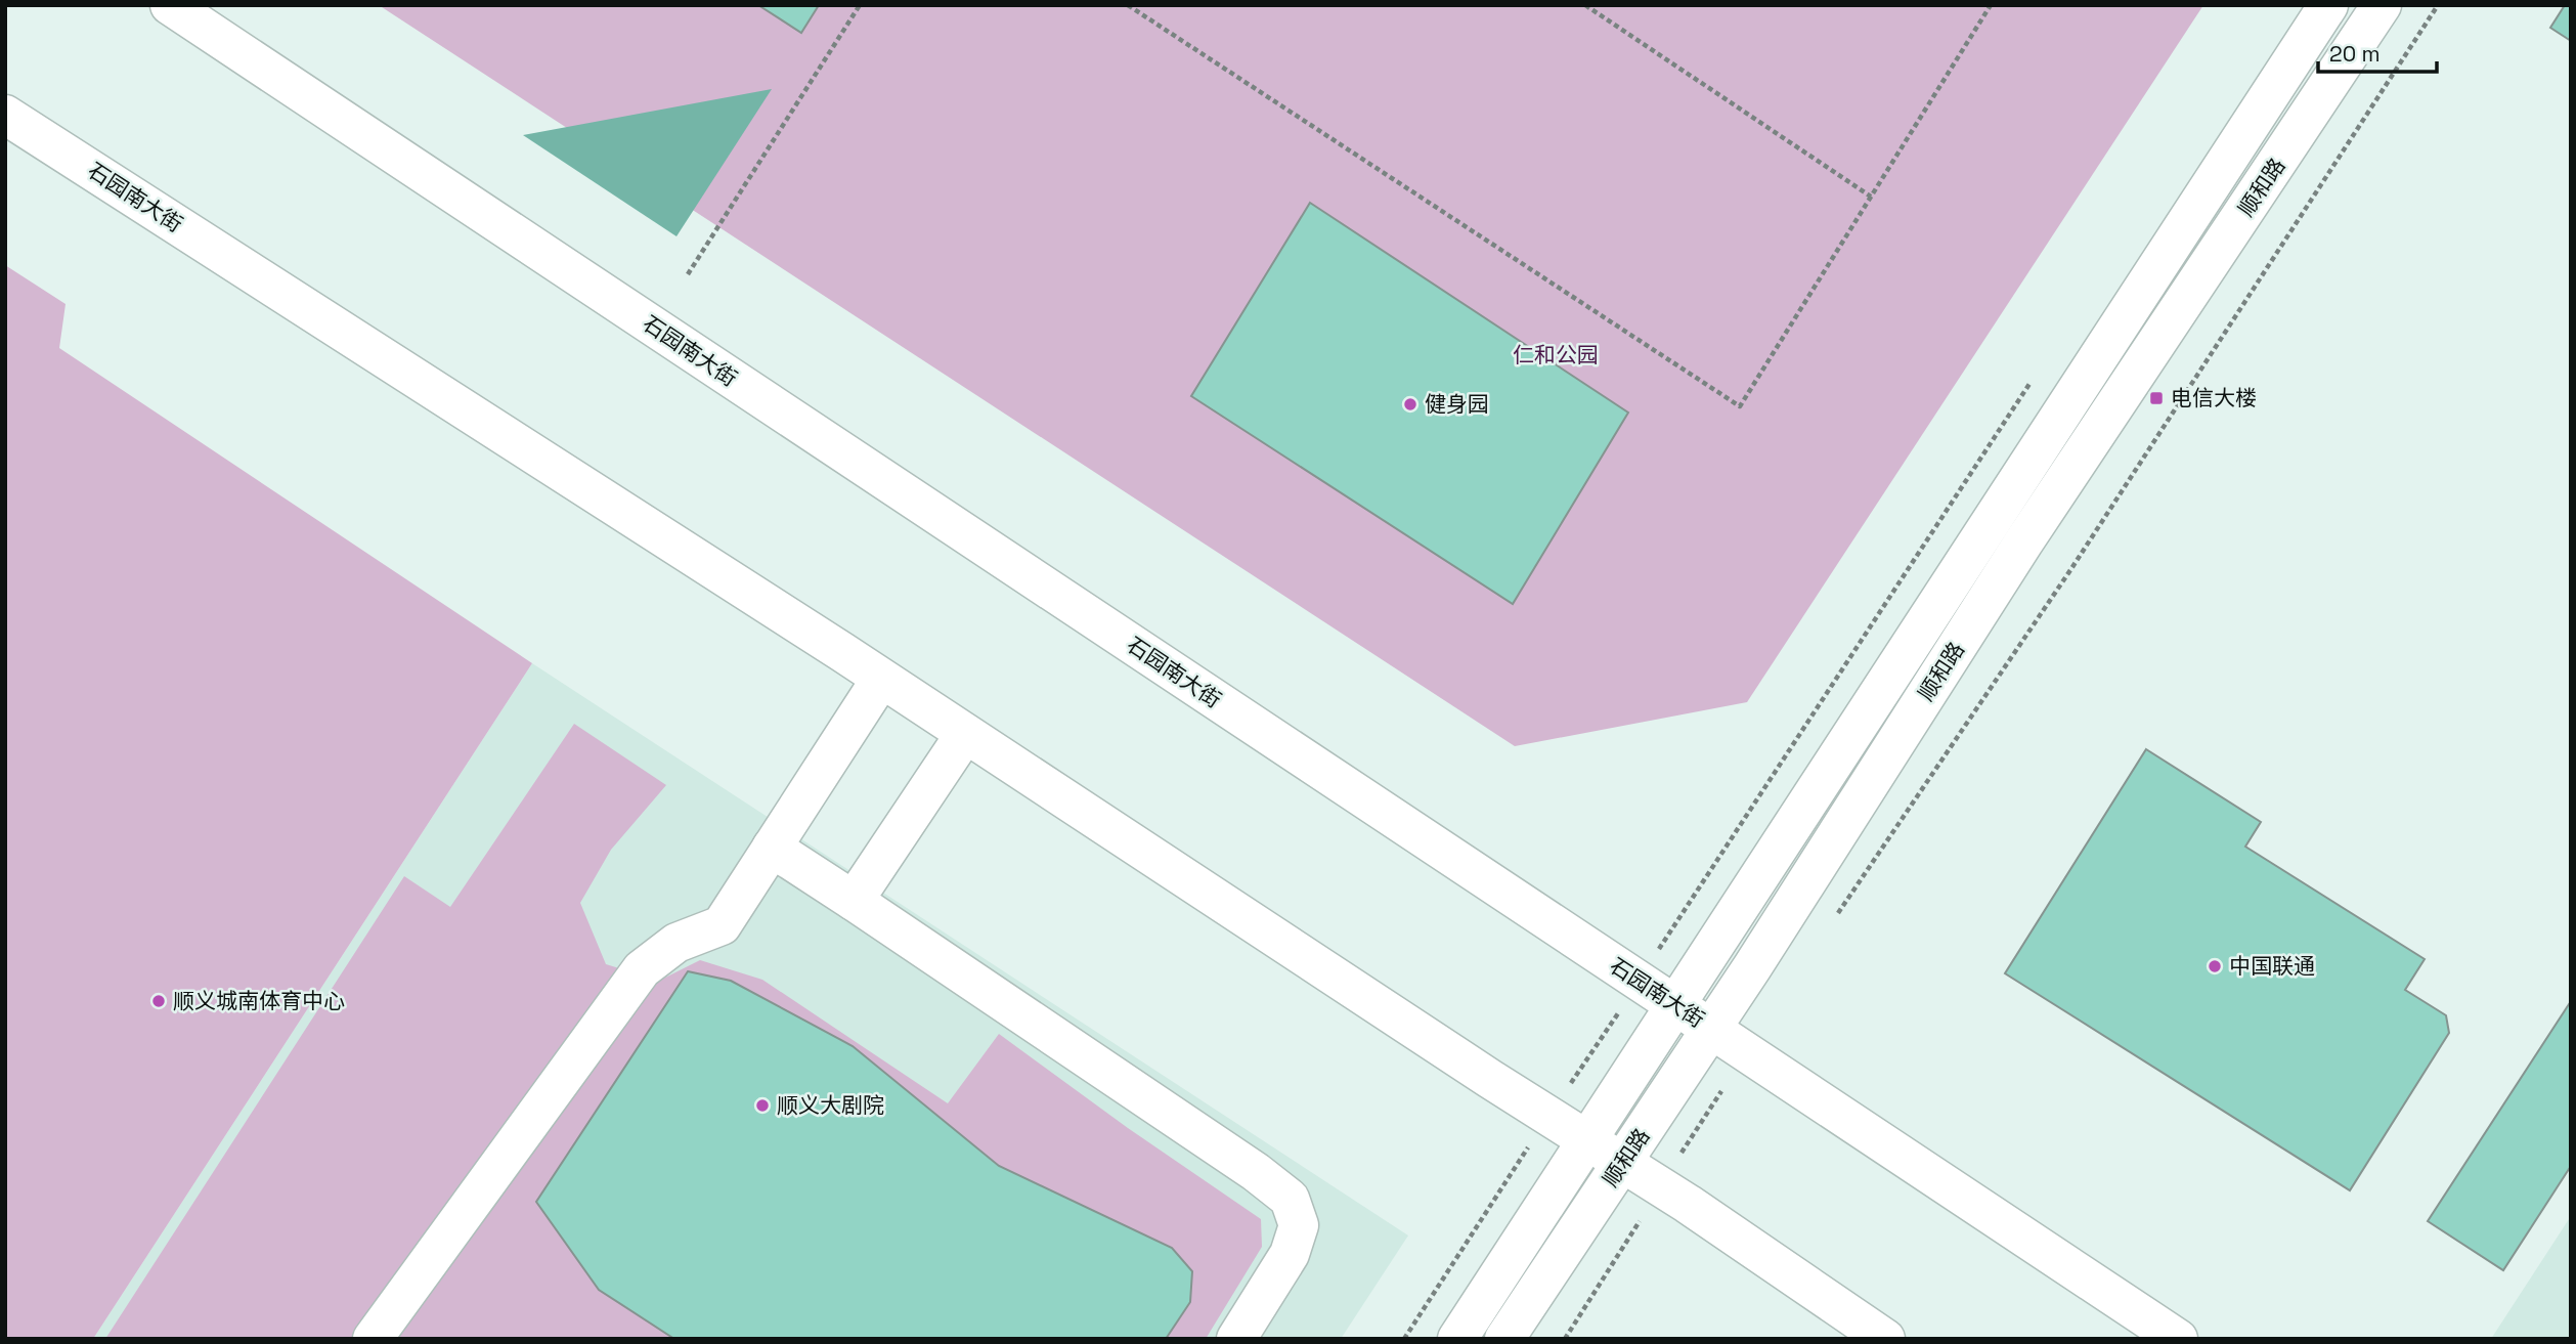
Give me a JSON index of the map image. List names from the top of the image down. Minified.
{"streets":{"main road":["顺和路","石园南大街"]},"crossings":[["顺和路","石园南大街"]],"parks":["仁和公园"],"places":{"transit":["电信大楼"],"other":["健身园","中国联通","顺义城南体育中心","顺义大剧院"]},"scale_bar":"20 m"}
